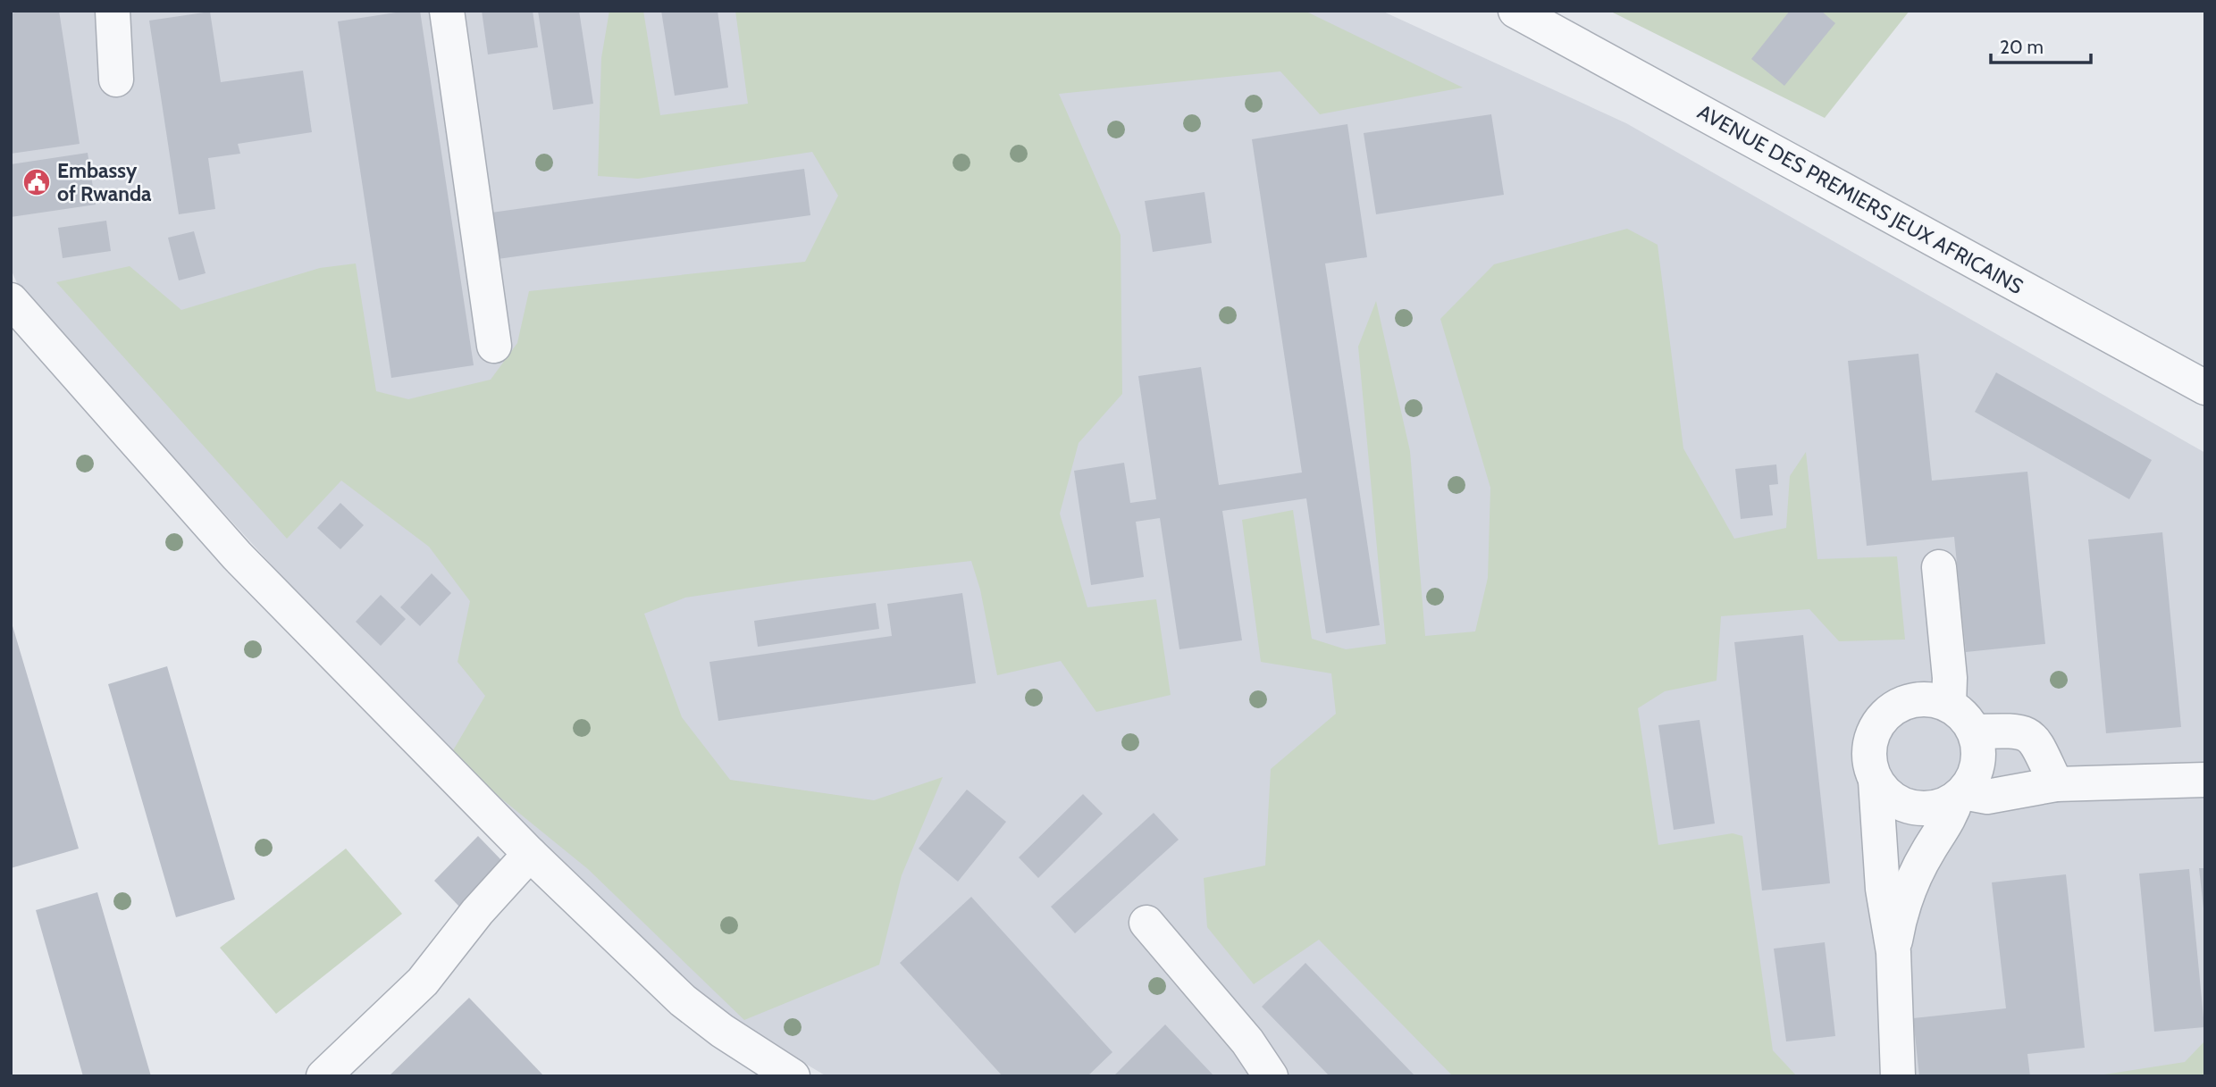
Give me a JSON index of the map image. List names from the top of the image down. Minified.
{"streets":{"street":["AVENUE DES PREMIERS JEUX AFRICAINS"]},"places":{"public building":["Embassy of Rwanda"]},"scale_bar":"20 m"}
